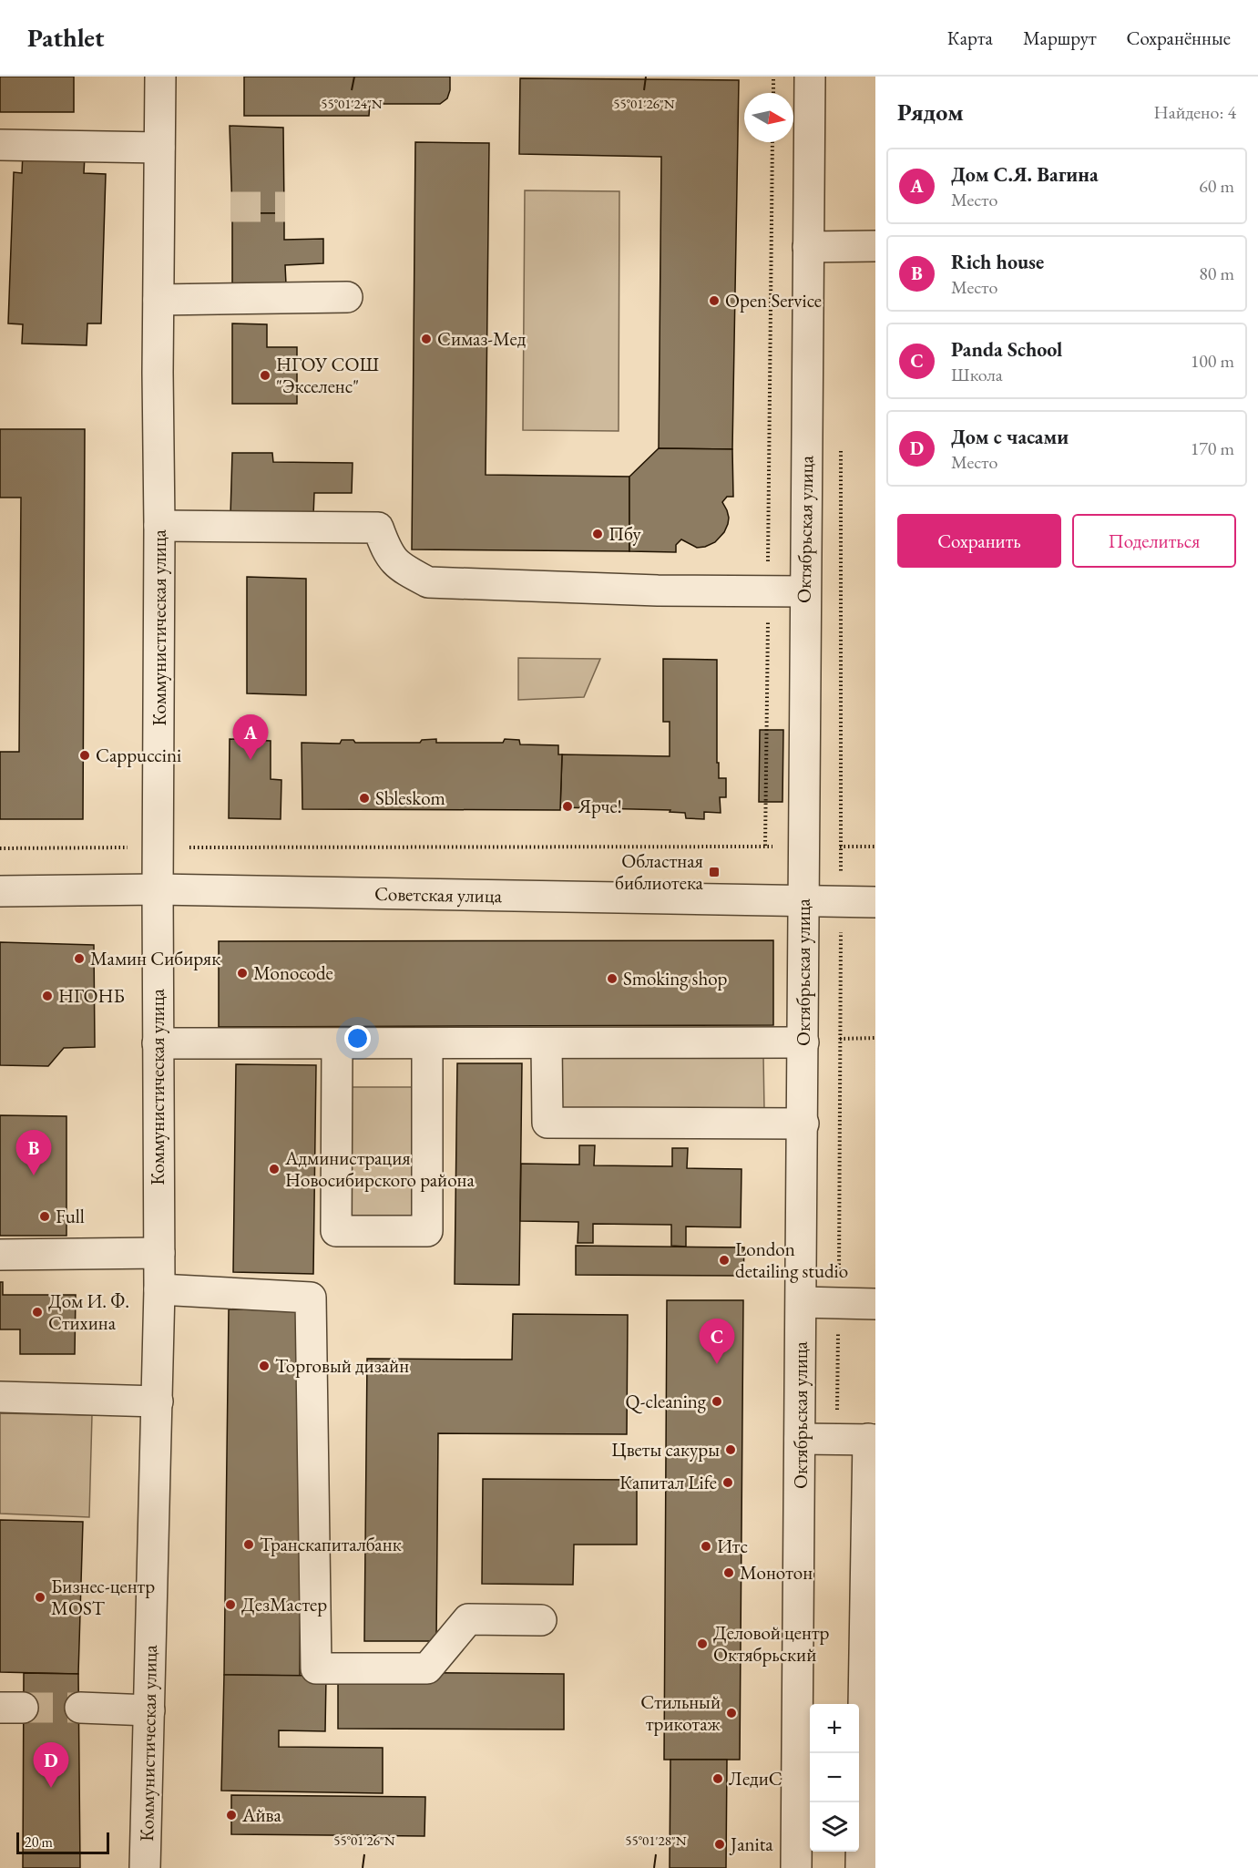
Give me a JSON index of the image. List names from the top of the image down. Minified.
{"streets":{"street":["Октябрьская улица","Коммунистическая улица","Советская улица"]},"crossings":[["Октябрьская улица","Советская улица"],["Коммунистическая улица","Советская улица"]],"places":{"other":["Open Service","Симаз-Мед","НГОУ СОШ \"Экселенс\"","Пбу","Cappuccini","Sbleskom","Ярче!","Мамин Сибиряк","Monocode","Smoking shop","НГОНБ","Администрация Новосибирского района","Full","London detailing studio","Дом И. Ф. Стихина","Торговый дизайн","Q-cleaning","Цветы сакуры","Капитал Life","Транскапиталбанк","Итс","Монотон","Бизнес-центр MOST","ДезМастер","Деловой центр Октябрьский","Стильный трикотаж","ЛедиС","Айва","Janita"],"transit":["Областная библиотека"]},"scale_bar":"20 m","north":"right","page":{"header":"Pathlet","nav":["Карта","Маршрут","Сохранённые"],"heading":["Рядом","Найдено: 4"],"list":[{"mark":"A","name":"Дом С.Я. Вагина","note":"Место","value":"60 m"},{"mark":"B","name":"Rich house","note":"Место","value":"80 m"},{"mark":"C","name":"Panda School","note":"Школа","value":"100 m"},{"mark":"D","name":"Дом с часами","note":"Место","value":"170 m"}],"buttons":["Сохранить","Поделиться"],"pins":["A","B","C","D"],"map_buttons":["+","−"],"scale":"20 m"},"coordinates":["55°01'24\"N","55°01'26\"N","55°01'28\"N"]}
